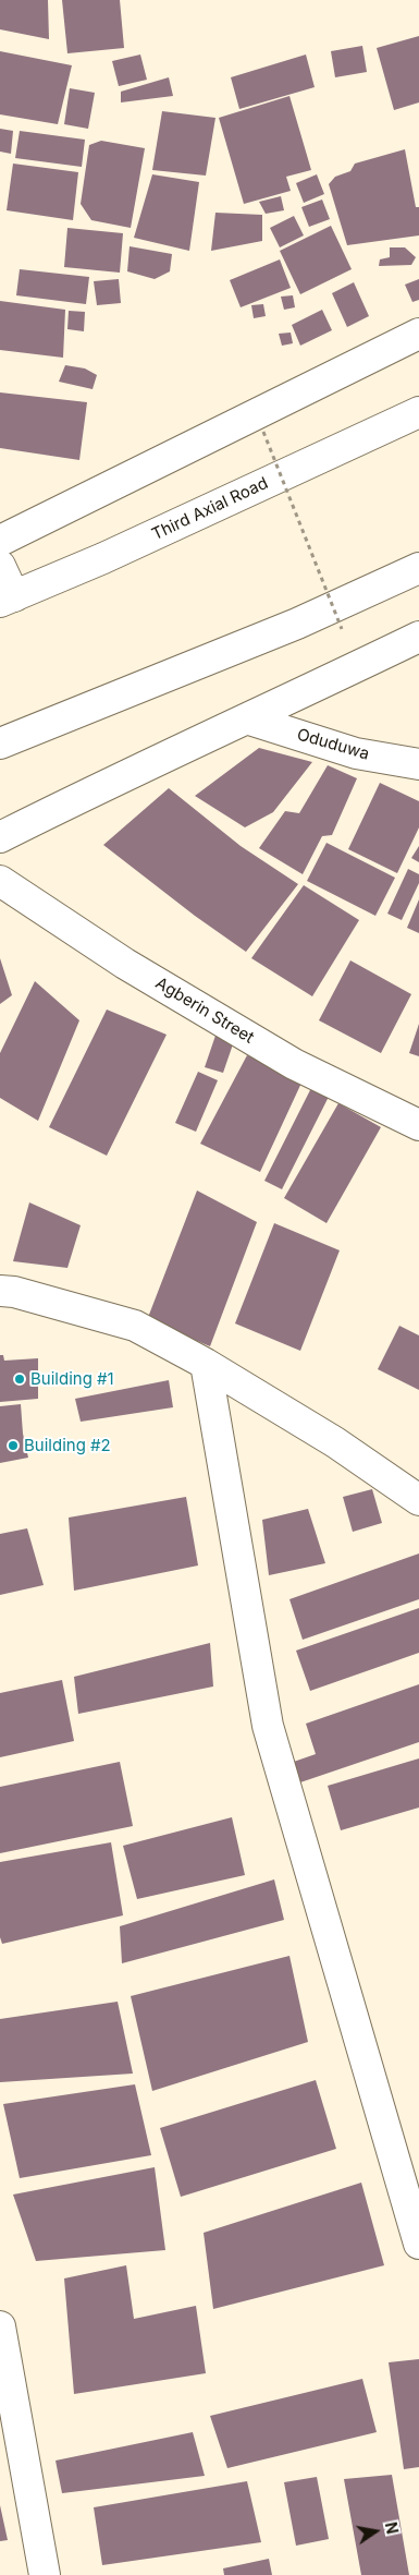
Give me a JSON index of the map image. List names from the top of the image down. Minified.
{"streets":{"main road":["Third Axial Road","Oduduwa","Agberin Street"]},"places":["Building #1","Building #2"],"north":"right"}
